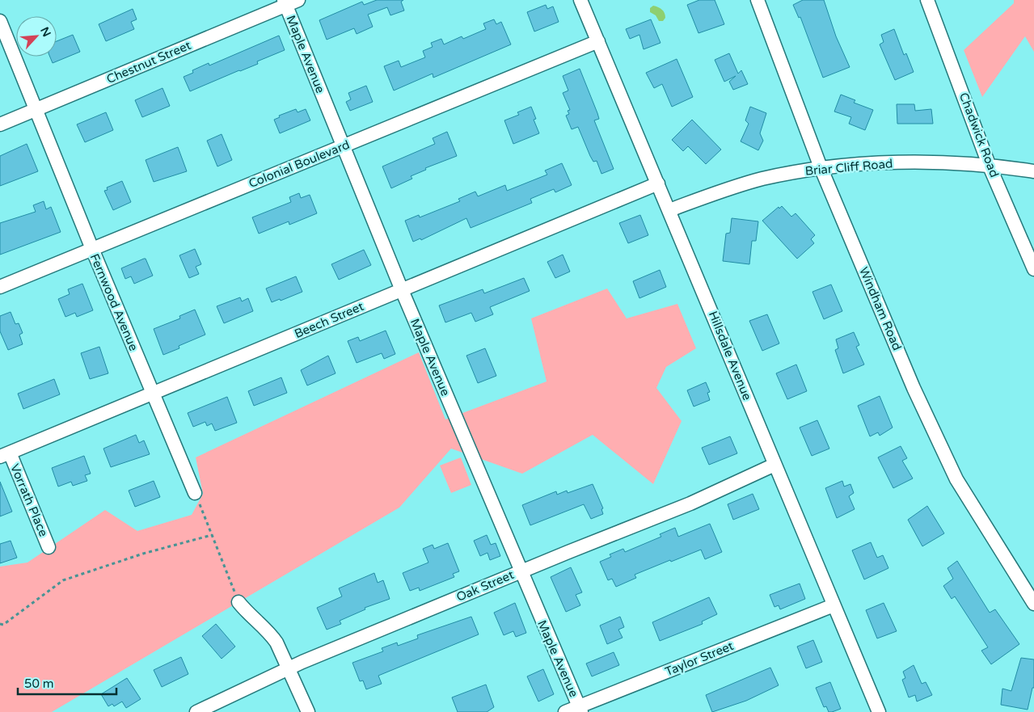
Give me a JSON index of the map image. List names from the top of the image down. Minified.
{"streets":{"street":["Maple Avenue","Chestnut Street","Chadwick Road","Colonial Boulevard","Briar Cliff Road","Fernwood Avenue","Windham Road","Beech Street","Hillsdale Avenue","Vorrath Place","Oak Street","Taylor Street"]},"crossings":[["Maple Avenue","Chestnut Street"],["Maple Avenue","Colonial Boulevard"],["Maple Avenue","Beech Street"],["Maple Avenue","Oak Street"],["Maple Avenue","Taylor Street"],["Chestnut Street","Fernwood Avenue"],["Chadwick Road","Briar Cliff Road"],["Colonial Boulevard","Fernwood Avenue"],["Colonial Boulevard","Hillsdale Avenue"],["Briar Cliff Road","Windham Road"],["Briar Cliff Road","Hillsdale Avenue"],["Fernwood Avenue","Beech Street"],["Beech Street","Hillsdale Avenue"],["Beech Street","Vorrath Place"],["Hillsdale Avenue","Oak Street"],["Hillsdale Avenue","Taylor Street"]],"scale_bar":"50 m","north":"top right"}
